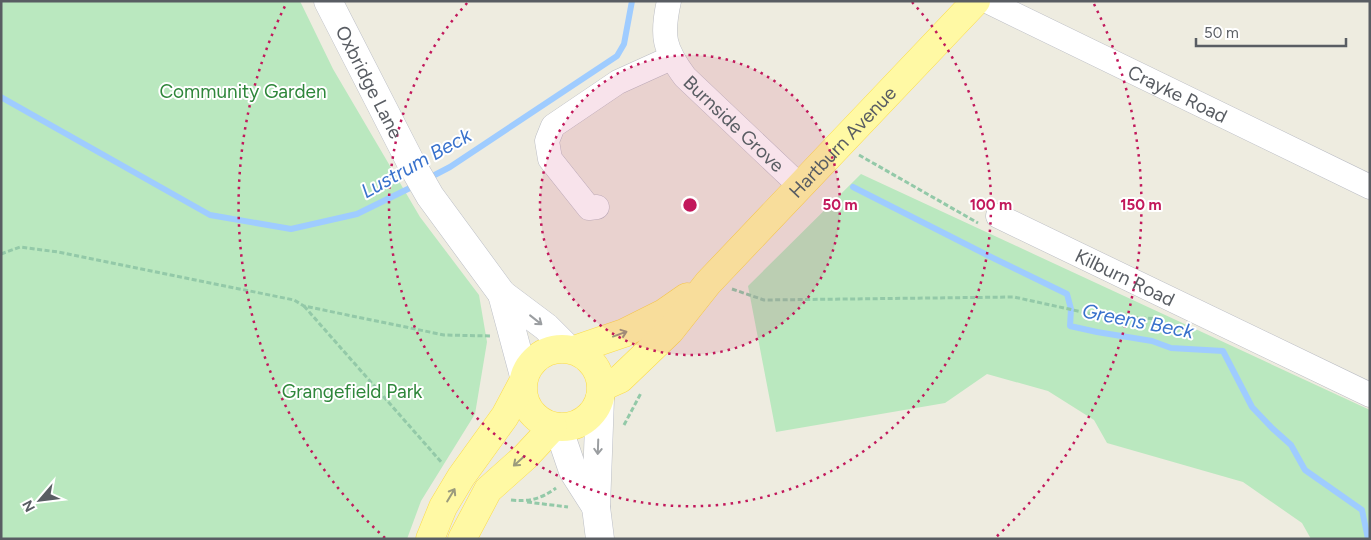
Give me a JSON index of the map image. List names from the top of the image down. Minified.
{"streets":{"main road":["Hartburn Avenue"],"street":["Oxbridge Lane","Crayke Road","Burnside Grove","Kilburn Road"]},"crossings":[["Burnside Grove","Hartburn Avenue"]],"water":["Lustrum Beck","Greens Beck"],"parks":["Community Garden","Grangefield Park"],"scale_bar":"50 m","north":"bottom left","rings":["50 m","100 m","150 m"]}
